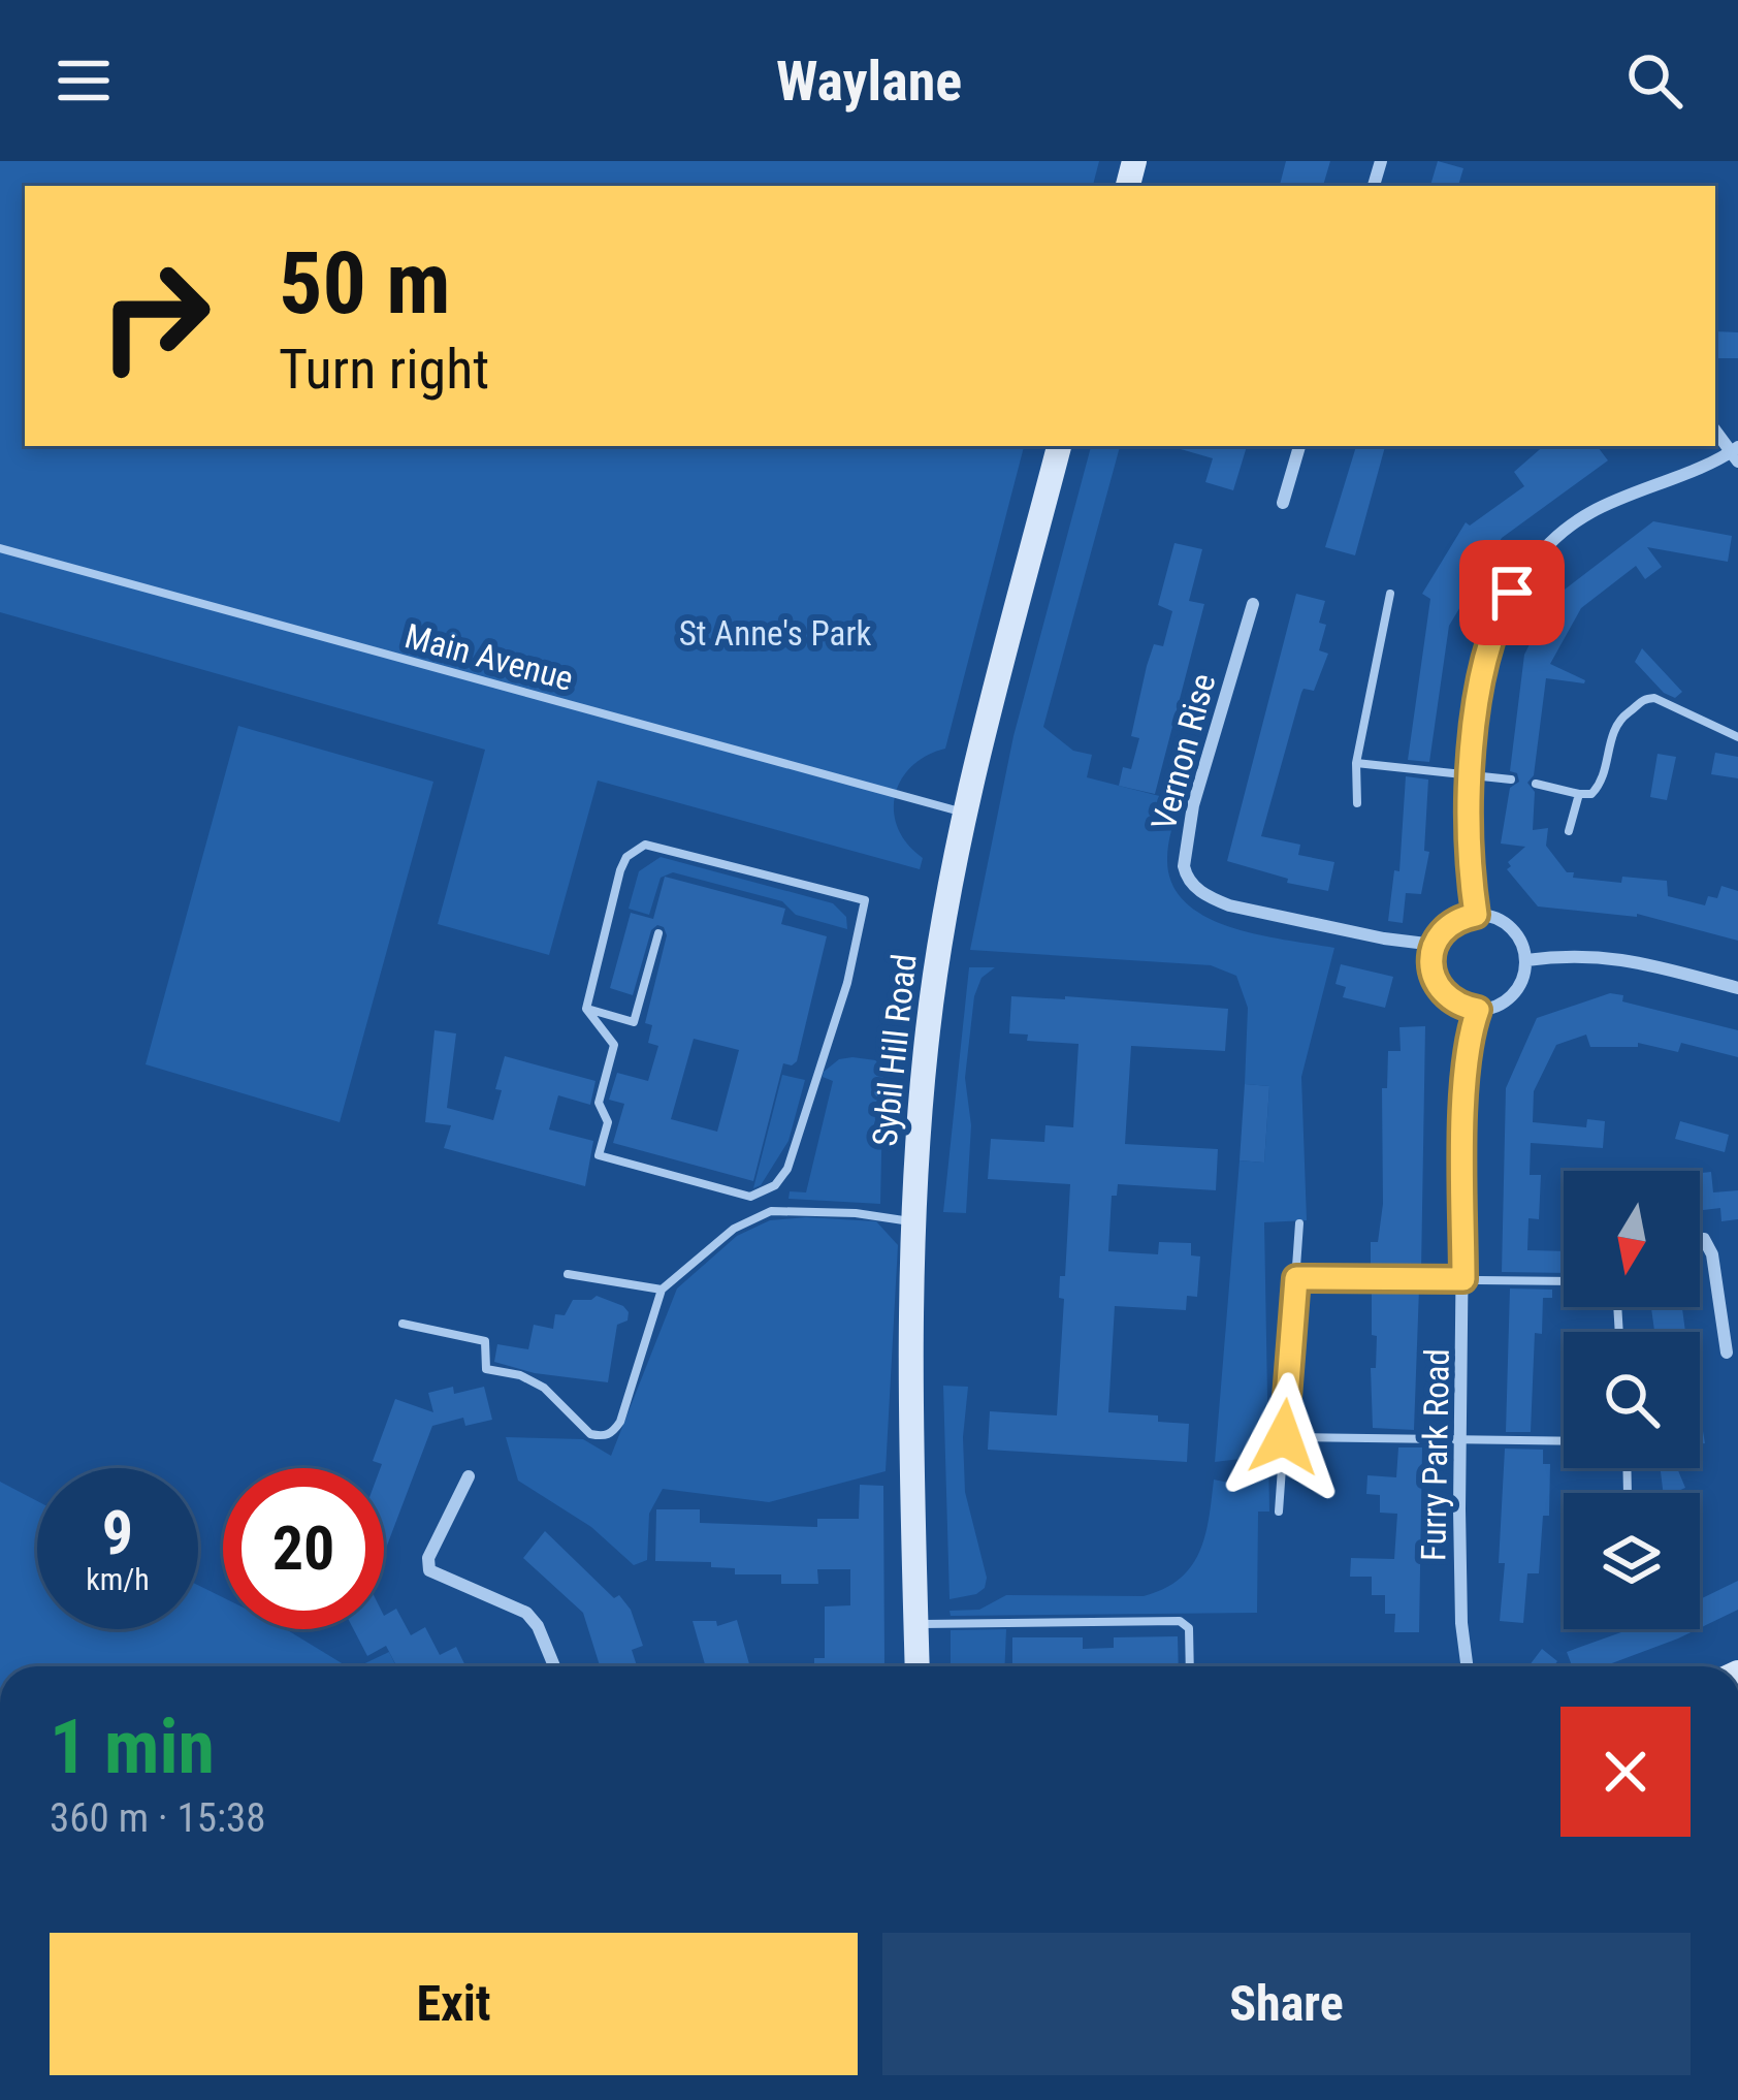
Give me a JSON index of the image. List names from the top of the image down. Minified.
{"streets":{"main road":["Sybil Hill Road"],"street":["Vernon Rise","Furry Park Road"],"lane":["Main Avenue"]},"crossings":[["Main Avenue","Sybil Hill Road"],["Vernon Rise","Furry Park Road"]],"parks":["St Anne's Park"],"north":"bottom","page":{"header":"Waylane","turn":["50 m","Turn right"],"speed":"9 km/h","limit":"20","heading":["1 min","360 m · 15:38"],"buttons":["Exit","Share"]}}
